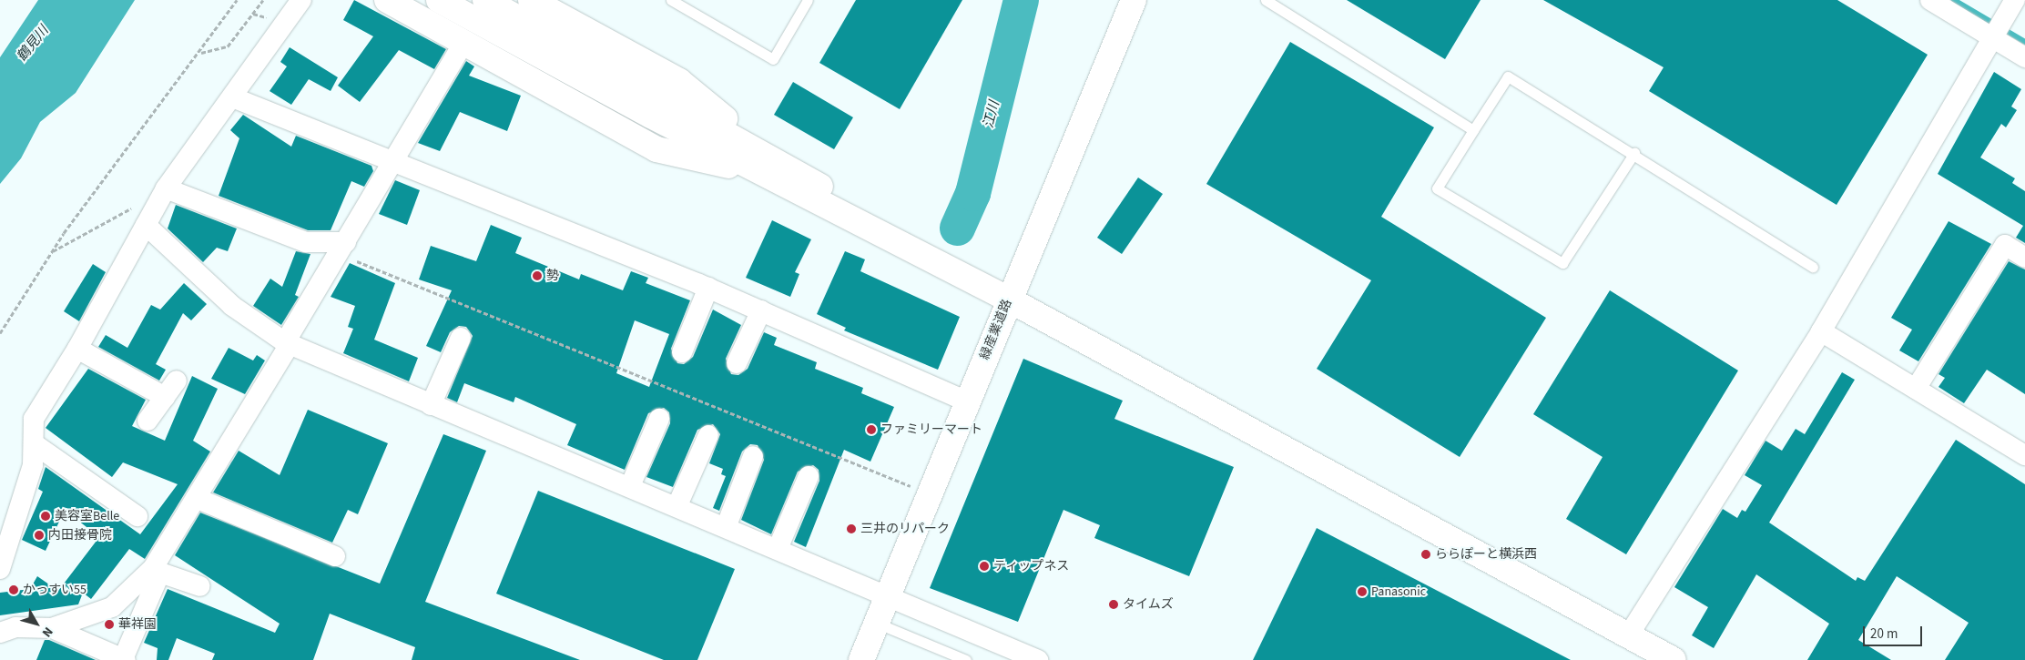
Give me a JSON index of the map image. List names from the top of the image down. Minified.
{"streets":{"street":["緑産業道路"]},"water":["鶴見川","江川"],"places":["勢","ファミリーマート","美容室Belle","三井のリパーク","内田接骨院","ららぽーと横浜西","ティップネス","かっすい55","Panasonic","タイムズ","華祥園"],"scale_bar":"20 m","north":"bottom right"}
